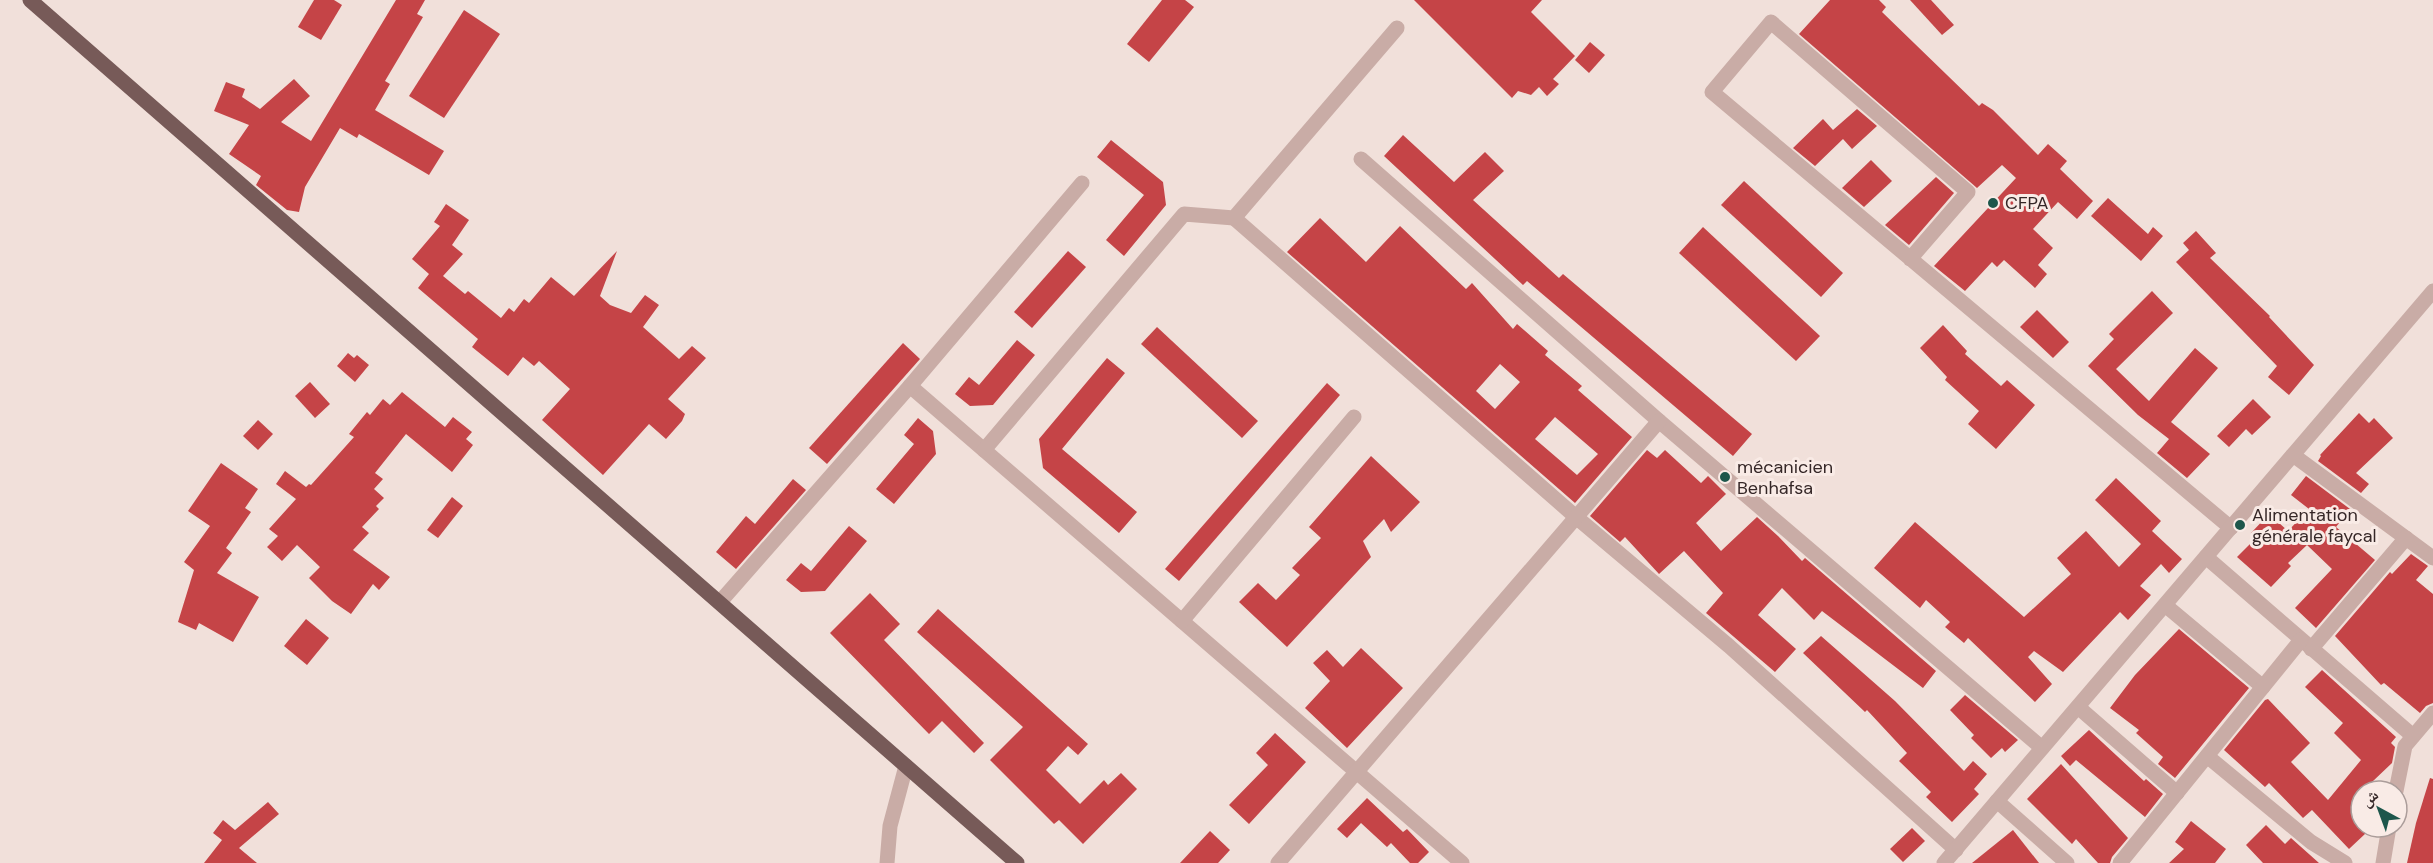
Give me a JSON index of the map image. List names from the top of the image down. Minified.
{"places":["CFPA","mécanicien Benhafsa","Alimentation générale faycal"],"north":"top left"}
